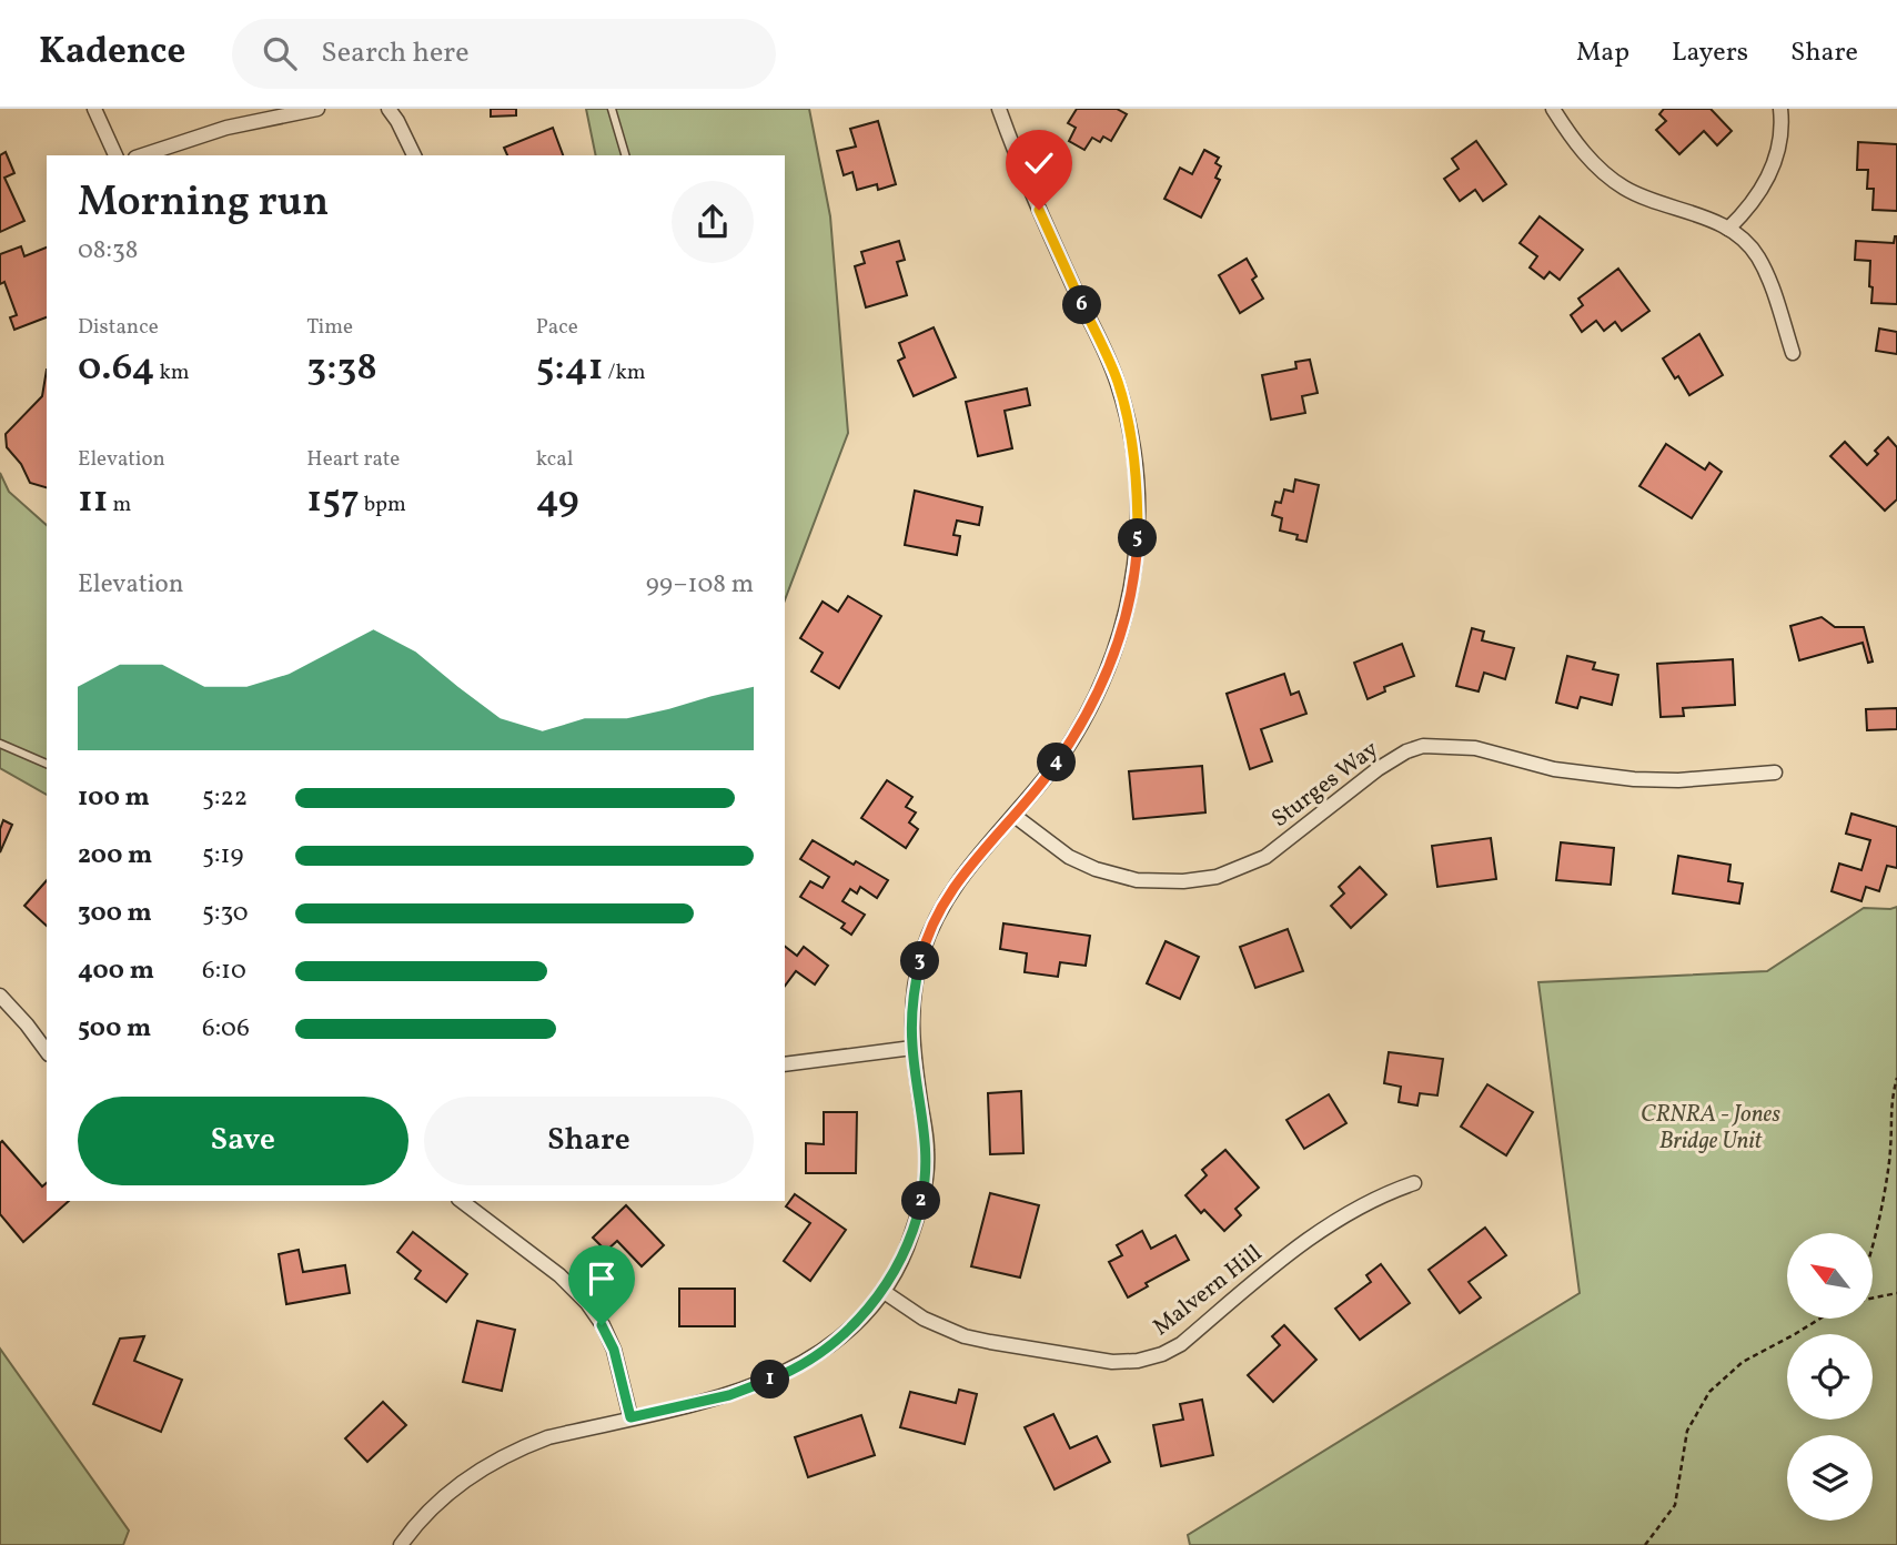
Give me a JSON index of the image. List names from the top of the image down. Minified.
{"streets":{"street":["Sturges Way","Malvern Hill"]},"parks":["CRNRA - Jones Bridge Unit"],"north":"top left","page":{"header":"Kadence","search":"Search here","nav":["Map","Layers","Share"],"heading":["Morning run","08:38"],"pins":["6","5","4","3","2","1"],"stats":[["Distance","0.64 km"],["Time","3:38"],["Pace","5:41 /km"],["Elevation","11 m"],["Heart rate","157 bpm"],["kcal","49"]],"chart":["Elevation","99–108 m"],"list":[{"name":"100 m","note":"5:22"},{"name":"200 m","note":"5:19"},{"name":"300 m","note":"5:30"},{"name":"400 m","note":"6:10"},{"name":"500 m","note":"6:06"}],"buttons":["Save","Share"]}}
